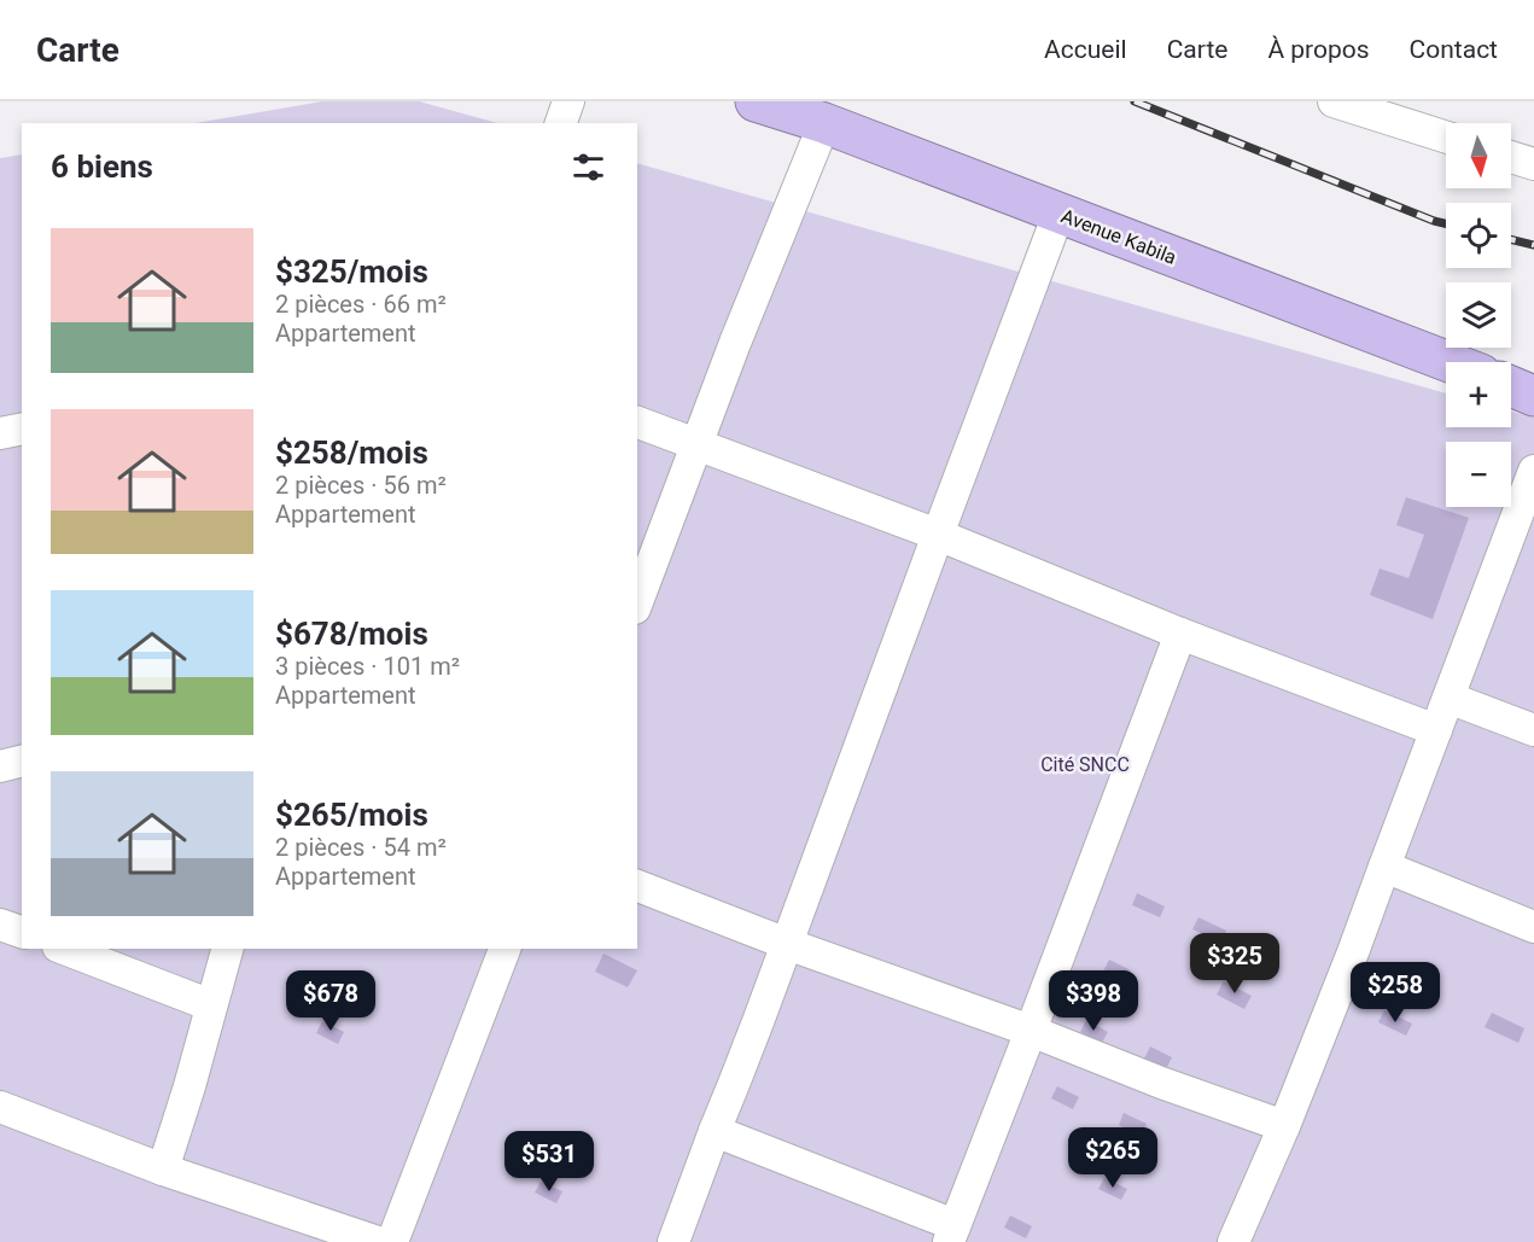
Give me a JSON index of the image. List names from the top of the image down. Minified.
{"streets":{"highway":["Avenue Kabila"]},"parks":["Cité SNCC"],"north":"bottom","page":{"header":"Carte","nav":["Accueil","Carte","À propos","Contact"],"map_buttons":["+","−"],"heading":"6 biens","list":[{"name":"$325/mois","note":"2 pièces · 66 m² · Appartement"},{"name":"$258/mois","note":"2 pièces · 56 m² · Appartement"},{"name":"$678/mois","note":"3 pièces · 101 m² · Appartement"},{"name":"$265/mois","note":"2 pièces · 54 m² · Appartement"}],"price":["$325","$258","$678","$398","$265","$531"]}}
